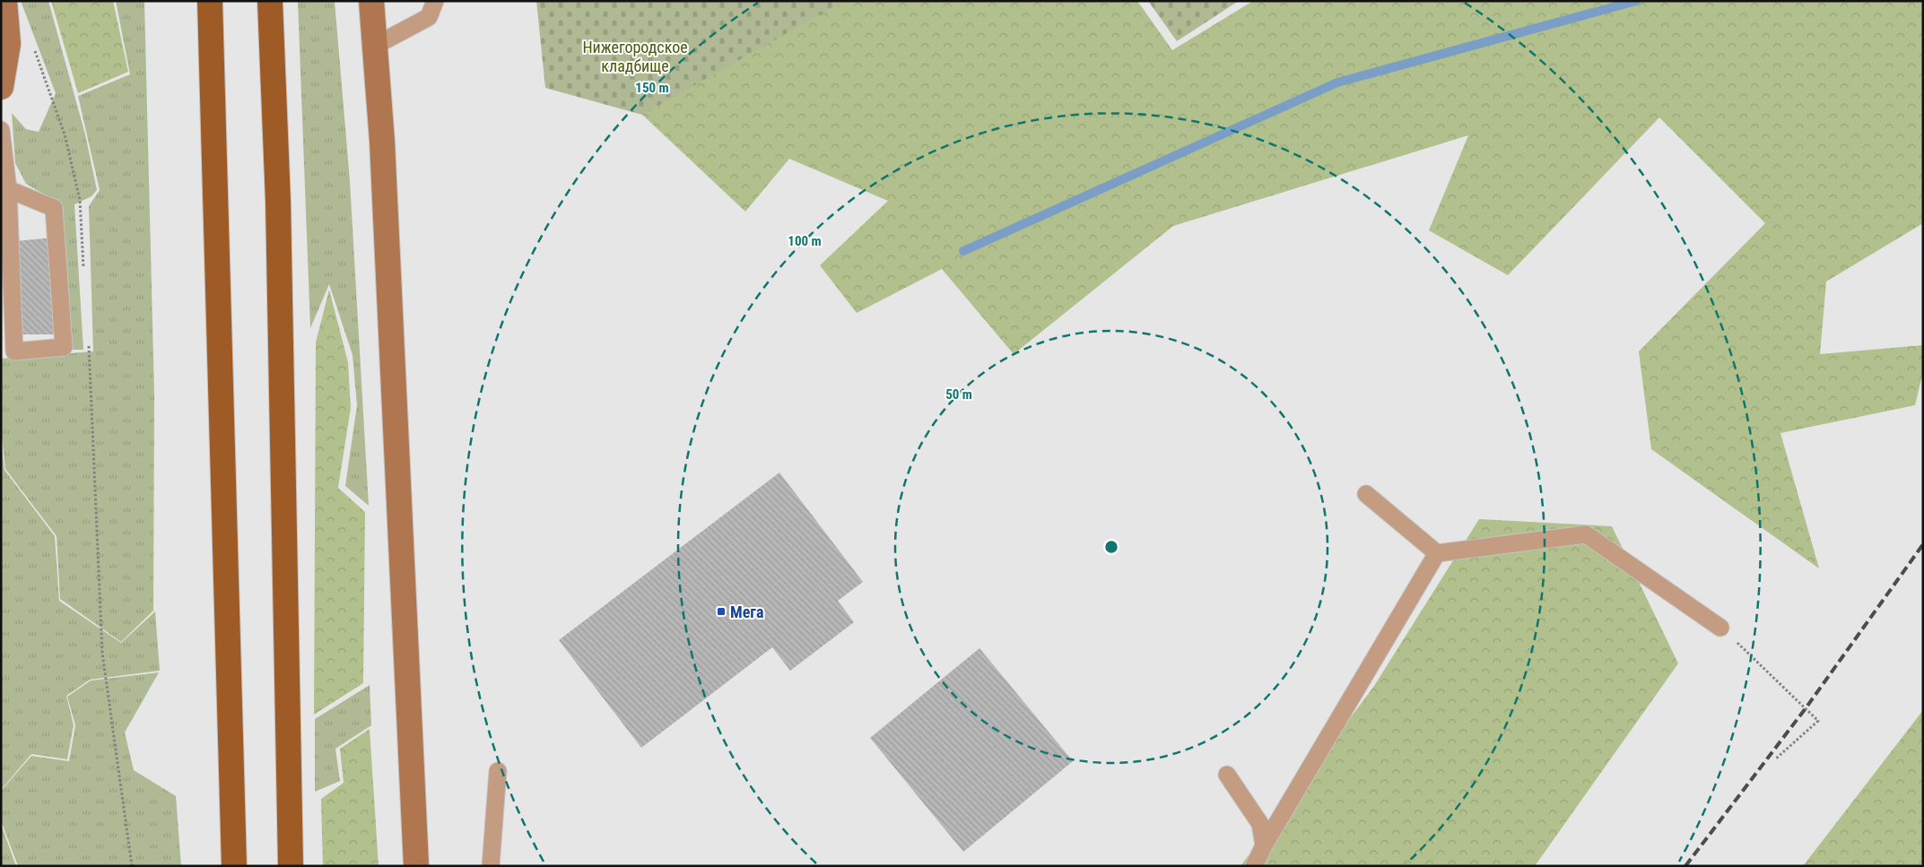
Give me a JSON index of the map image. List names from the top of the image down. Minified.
{"parks":["Нижегородское кладбище"],"places":{"transit":["Мега"]},"rings":["150 m","100 m","50 m"]}
